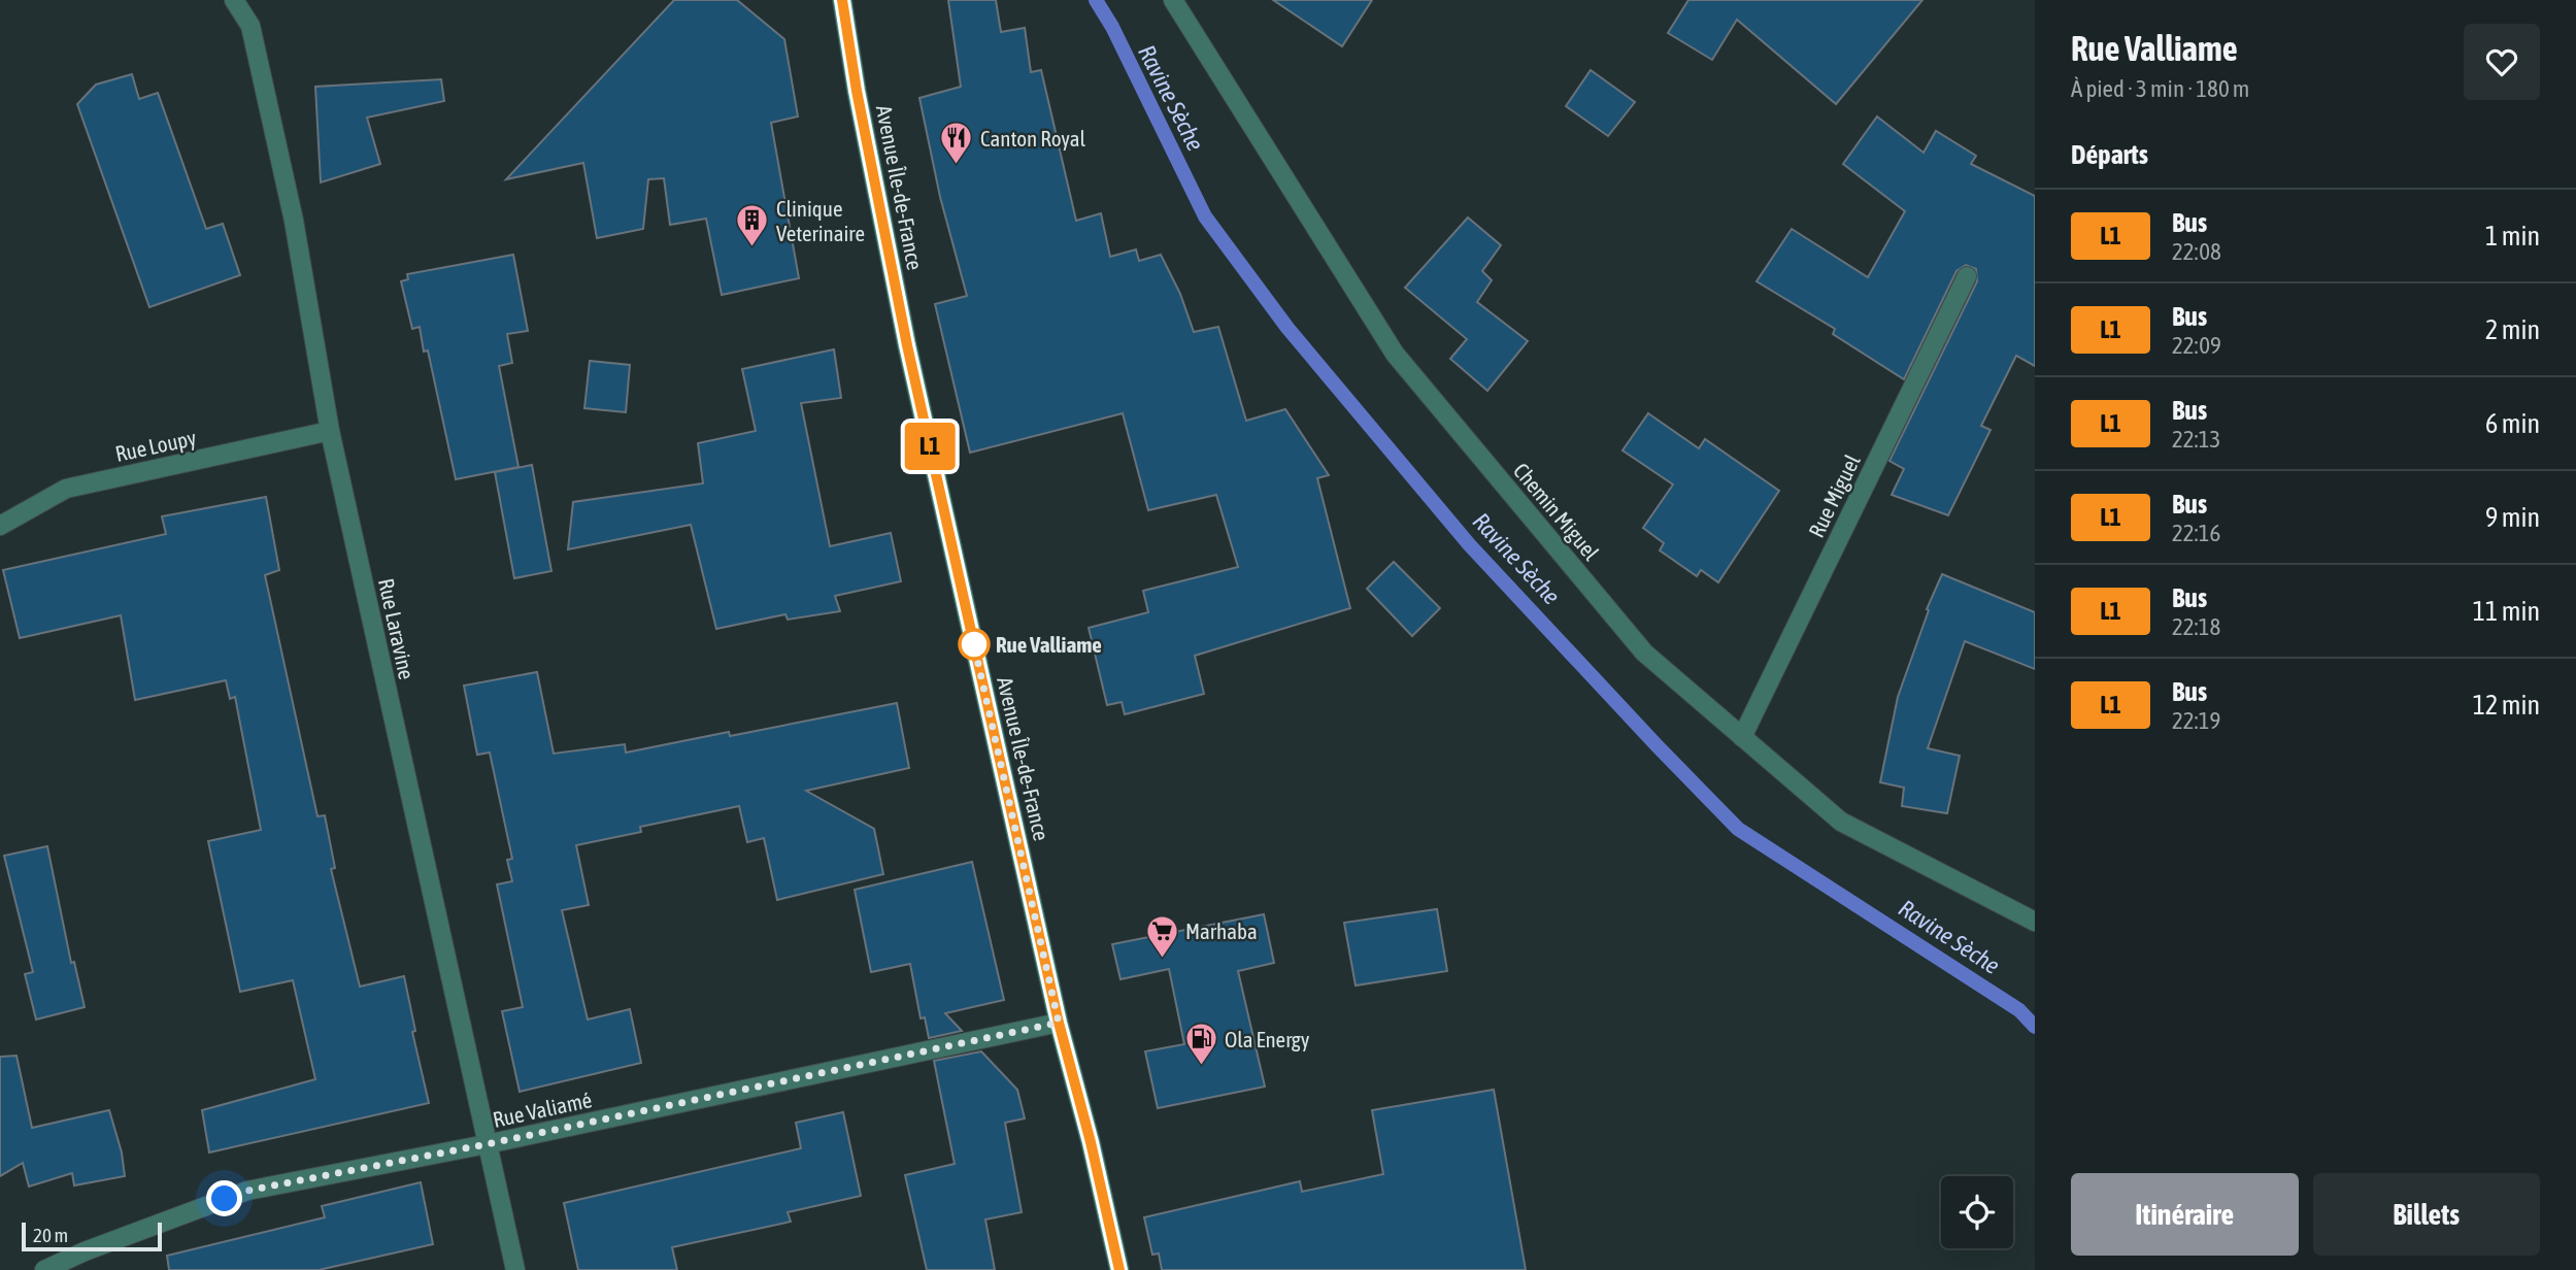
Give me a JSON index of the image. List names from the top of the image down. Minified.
{"streets":{"street":["Avenue Île-de-France","Rue Loupy","Rue Miguel","Chemin Miguel","Rue Laravine","Rue Valiamé"]},"crossings":[["Avenue Île-de-France","Rue Valiamé"],["Rue Loupy","Rue Laravine"],["Rue Miguel","Chemin Miguel"],["Rue Laravine","Rue Valiamé"]],"water":["Ravine Sèche"],"places":{"restaurant":["Canton Royal"],"building":["Clinique Veterinaire"],"other":["Rue Valliame"],"supermarket":["Marhaba"],"fuel station":["Ola Energy"]},"lines":["bus line L1"],"scale_bar":"20 m","page":{"on_map":"L1","heading":[["Rue Valliame","À pied · 3 min · 180 m"],"Départs"],"list":[{"mark":"L1","name":"Bus","note":"22:08","value":"1 min"},{"mark":"L1","name":"Bus","note":"22:09","value":"2 min"},{"mark":"L1","name":"Bus","note":"22:13","value":"6 min"},{"mark":"L1","name":"Bus","note":"22:16","value":"9 min"},{"mark":"L1","name":"Bus","note":"22:18","value":"11 min"},{"mark":"L1","name":"Bus","note":"22:19","value":"12 min"}],"buttons":["Itinéraire","Billets"],"scale":"20 m"}}
